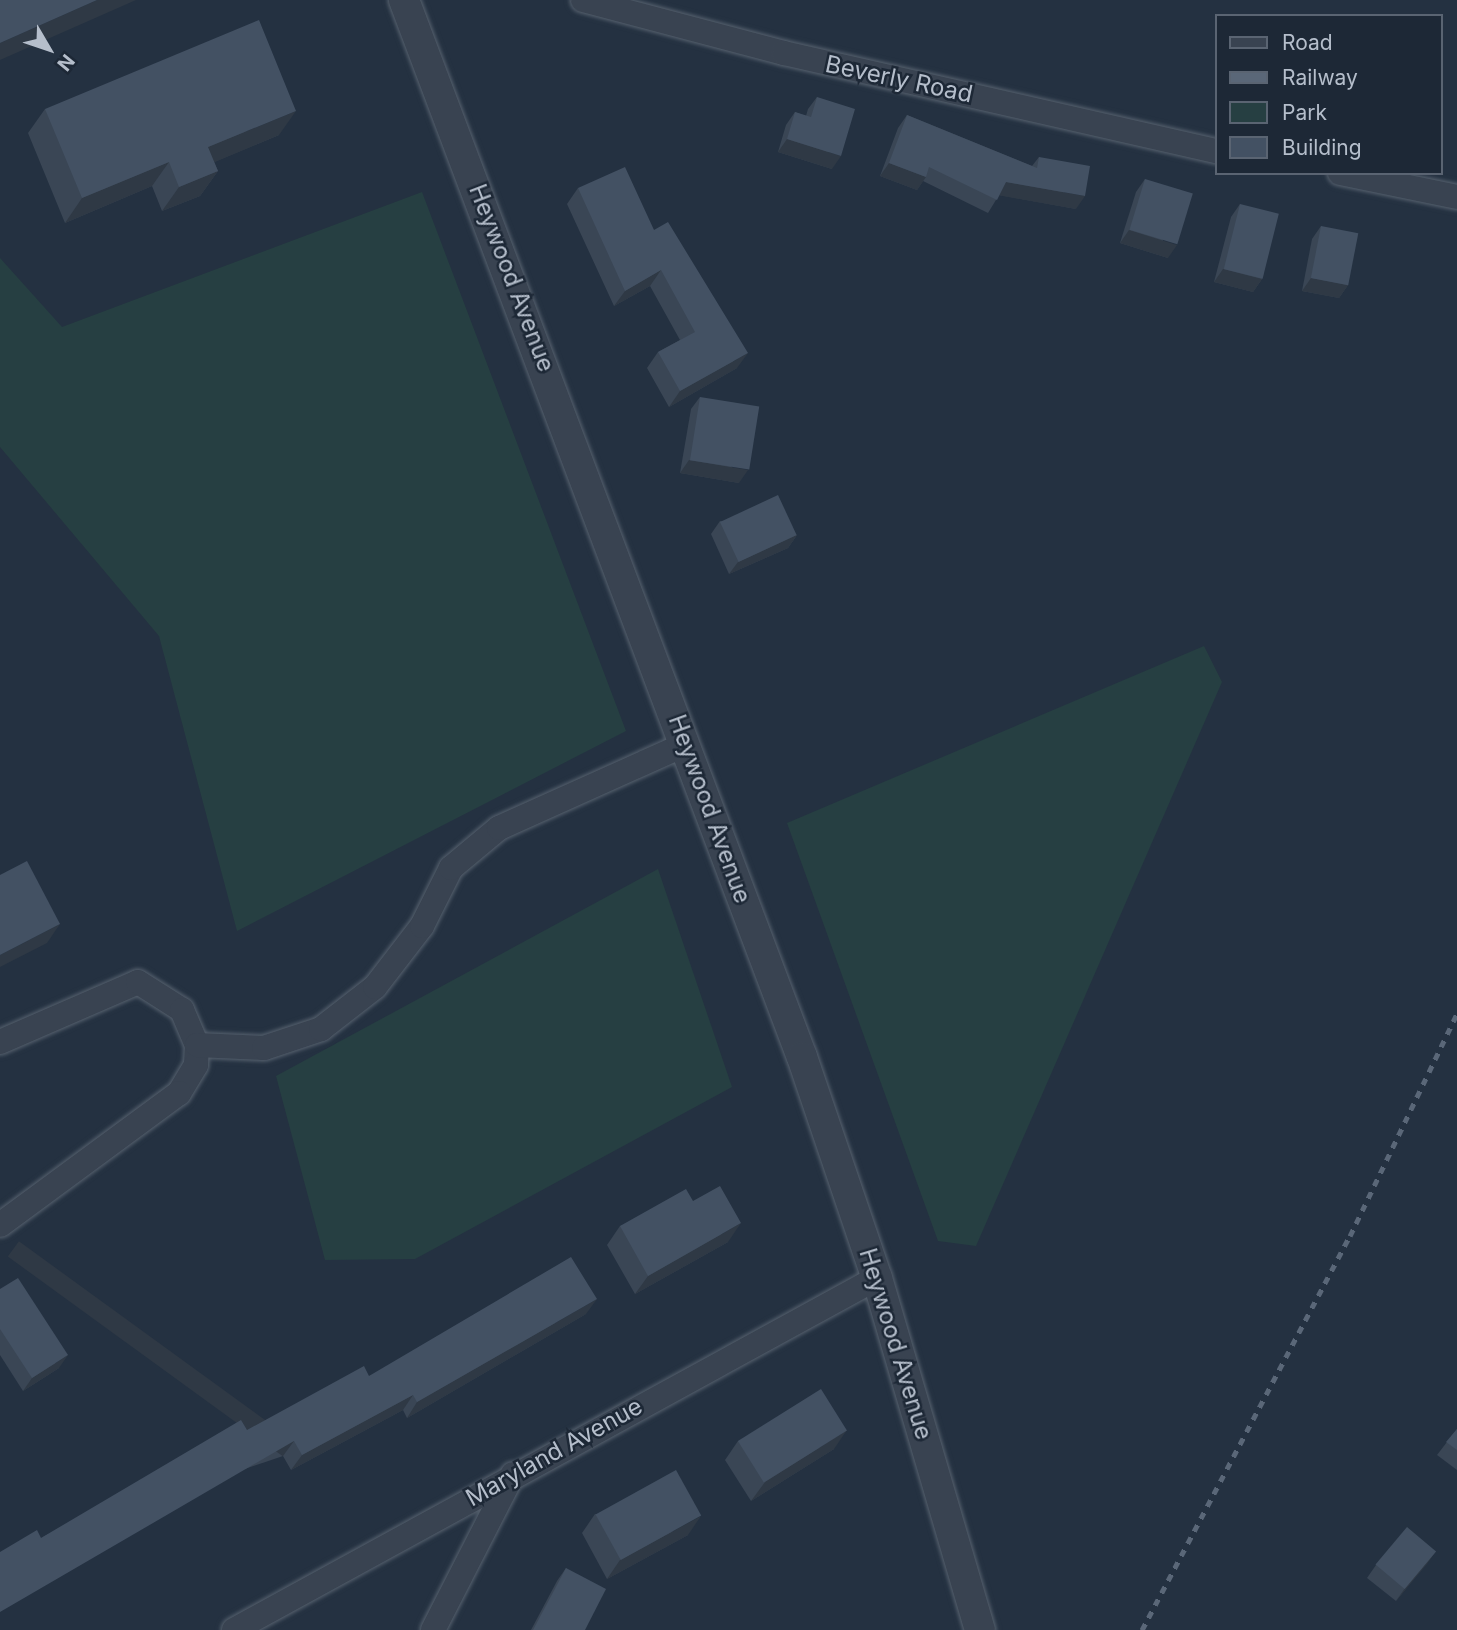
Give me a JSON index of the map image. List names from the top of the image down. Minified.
{"streets":{"street":["Beverly Road","Heywood Avenue","Maryland Avenue"]},"crossings":[["Heywood Avenue","Maryland Avenue"]],"legend":["Road","Railway","Park","Building"],"north":"bottom right"}
